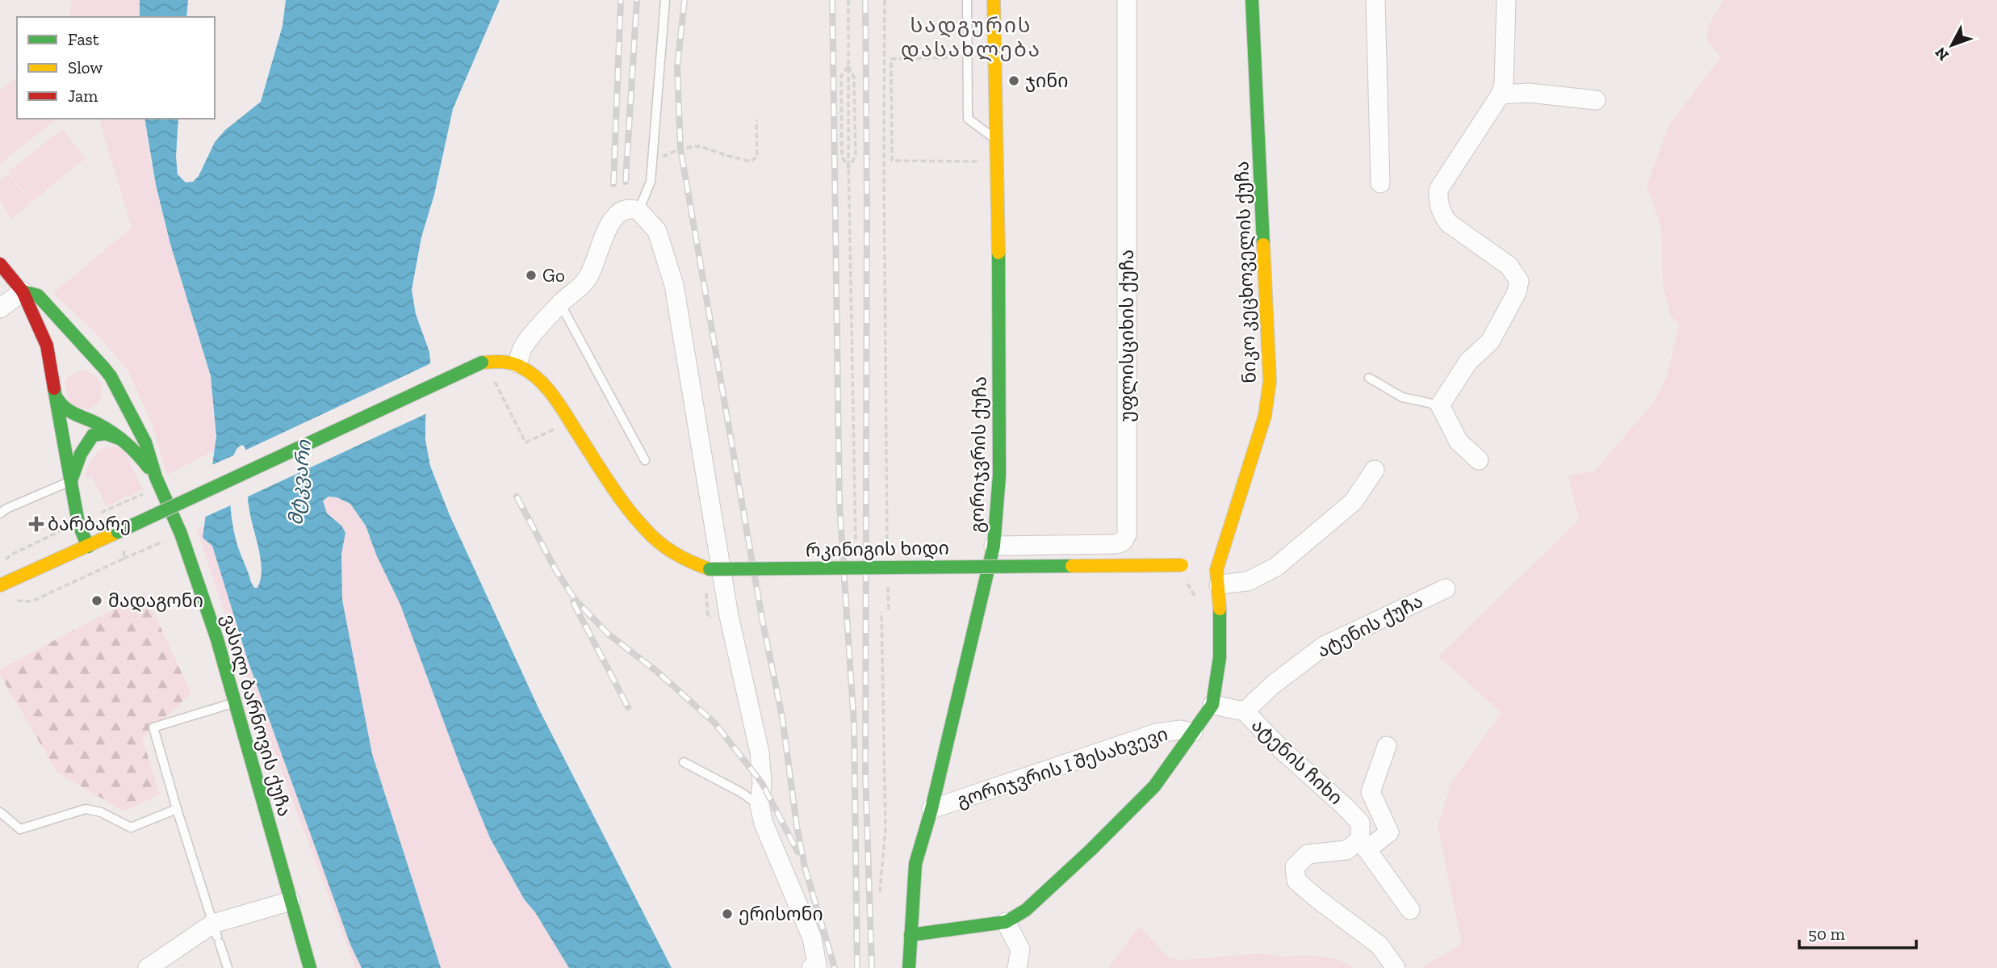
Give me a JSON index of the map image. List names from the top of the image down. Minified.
{"streets":{"main road":["ნიკო კეცხოველის ქუჩა","გორიჯვრის ქუჩა","რკინიგის ხიდი","ვასილ ბარნოვის ქუჩა"],"street":["უფლისციხის ქუჩა","ატენის ქუჩა","ატენის ჩიხი","გორიჯვრის I შესახვევი"]},"crossings":[["ნიკო კეცხოველის ქუჩა","გორიჯვრის ქუჩა"],["ნიკო კეცხოველის ქუჩა","რკინიგის ხიდი"],["ნიკო კეცხოველის ქუჩა","ატენის ჩიხი"],["ნიკო კეცხოველის ქუჩა","გორიჯვრის I შესახვევი"],["უფლისციხის ქუჩა","გორიჯვრის ქუჩა"],["გორიჯვრის ქუჩა","გორიჯვრის I შესახვევი"],["ატენის ქუჩა","ატენის ჩიხი"]],"districts":["სადგურის დასახლება"],"water":["მტკვარი"],"places":{"other":["ჯინი","Go","მადაგონი","ერისონი"],"health":["ბარბარე"]},"legend":["Fast","Slow","Jam"],"scale_bar":"50 m","north":"bottom left"}
